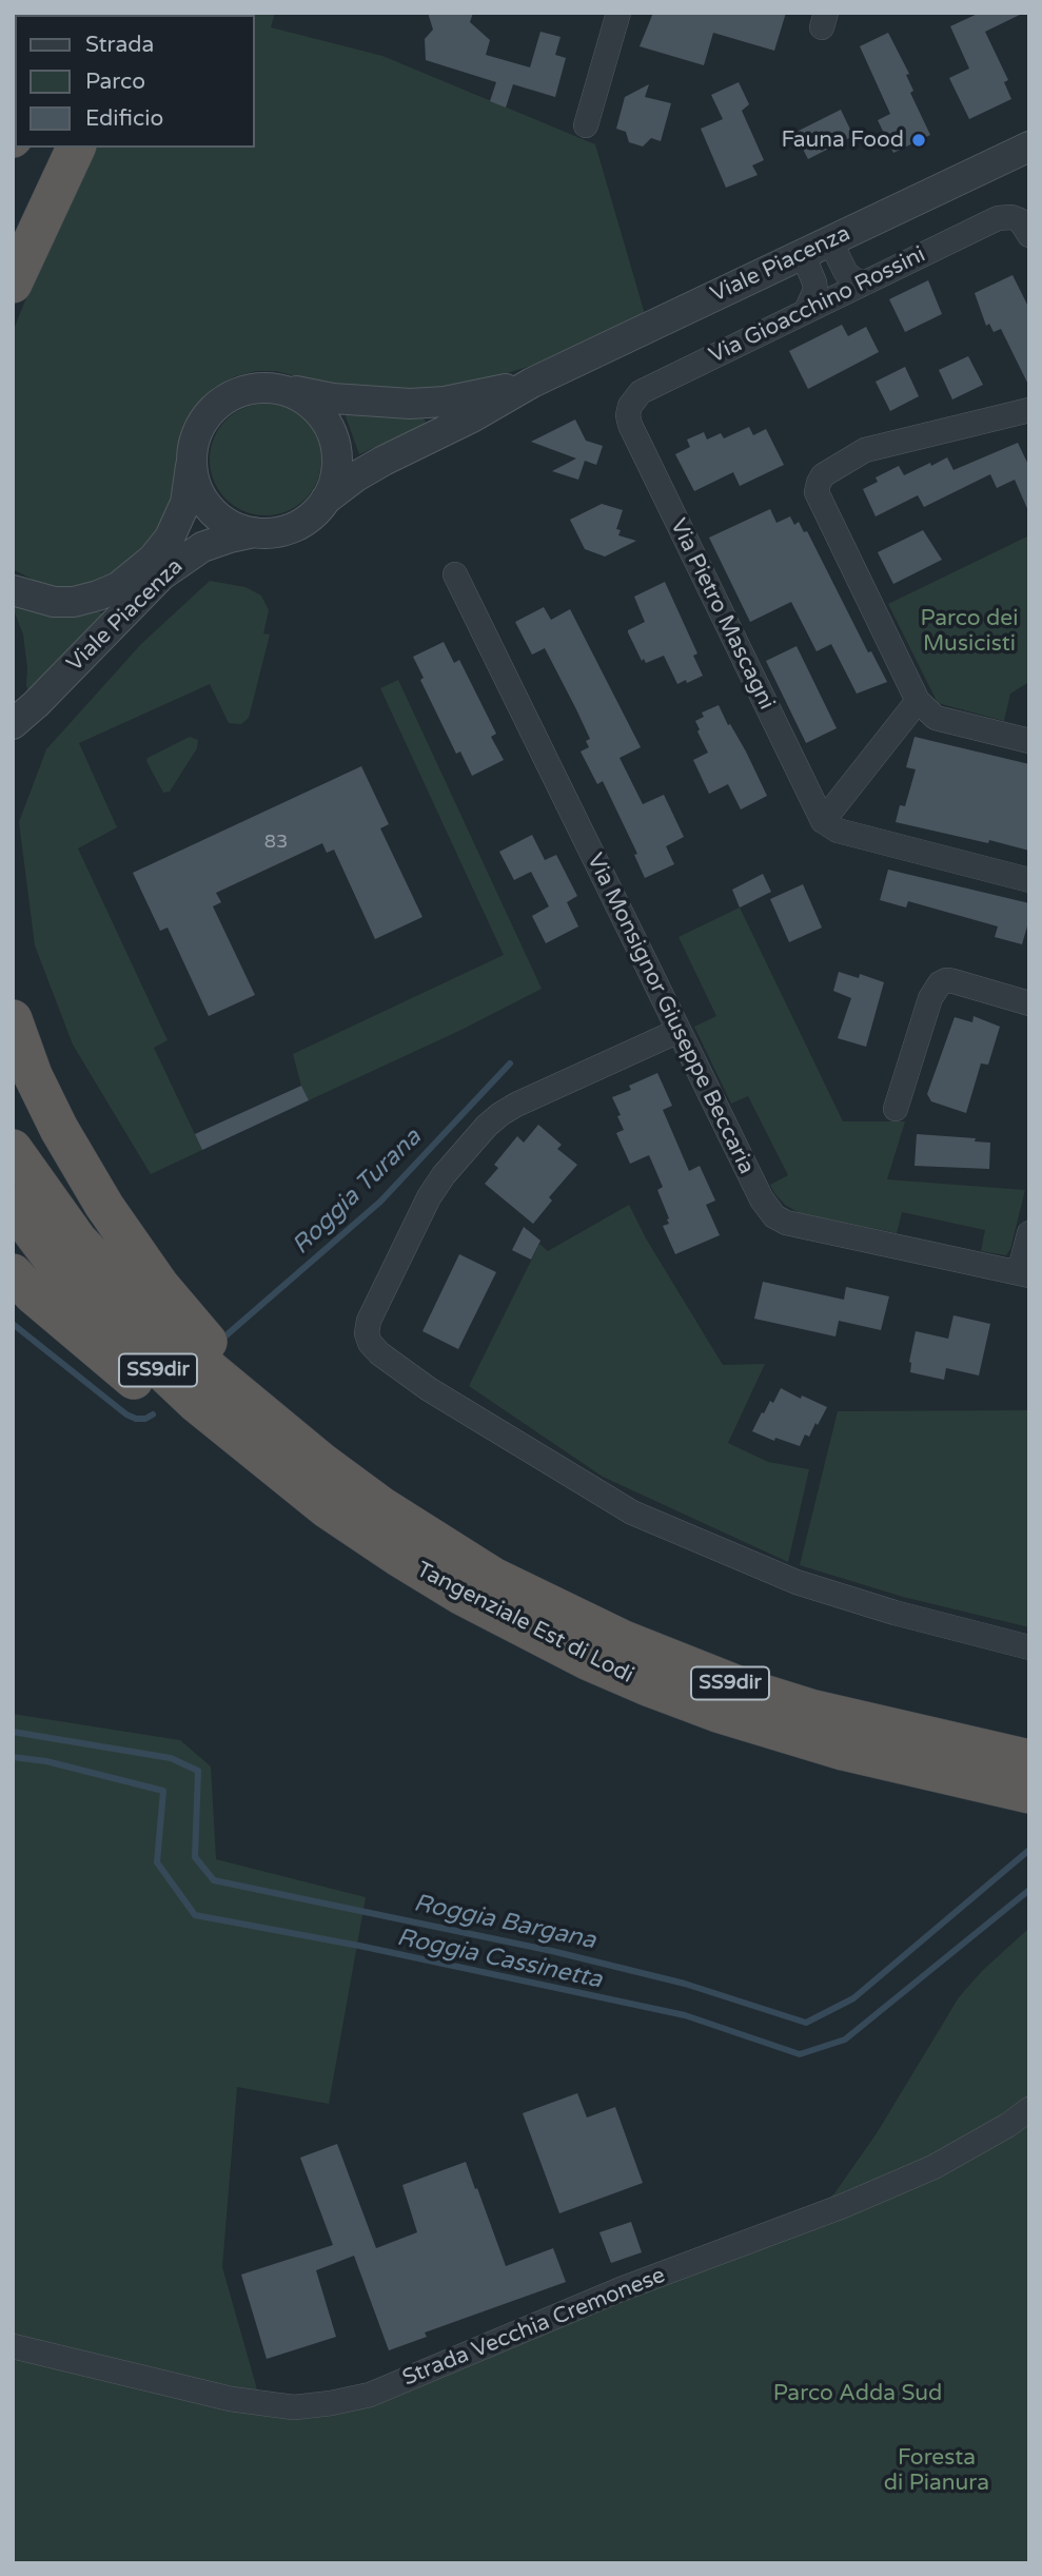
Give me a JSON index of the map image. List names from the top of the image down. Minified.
{"streets":{"highway":["SS9dir","Tangenziale Est di Lodi"],"street":["Viale Piacenza","Via Gioacchino Rossini","Via Pietro Mascagni","Via Monsignor Giuseppe Beccaria","Strada Vecchia Cremonese"]},"crossings":[["Via Gioacchino Rossini","Via Pietro Mascagni"]],"water":["Roggia Turana","Roggia Bargana","Roggia Cassinetta"],"parks":["Parco dei Musicisti","Parco Adda Sud","Foresta di Pianura"],"places":["Fauna Food"],"house_numbers":["83"],"legend":["Strada","Parco","Edificio"]}
